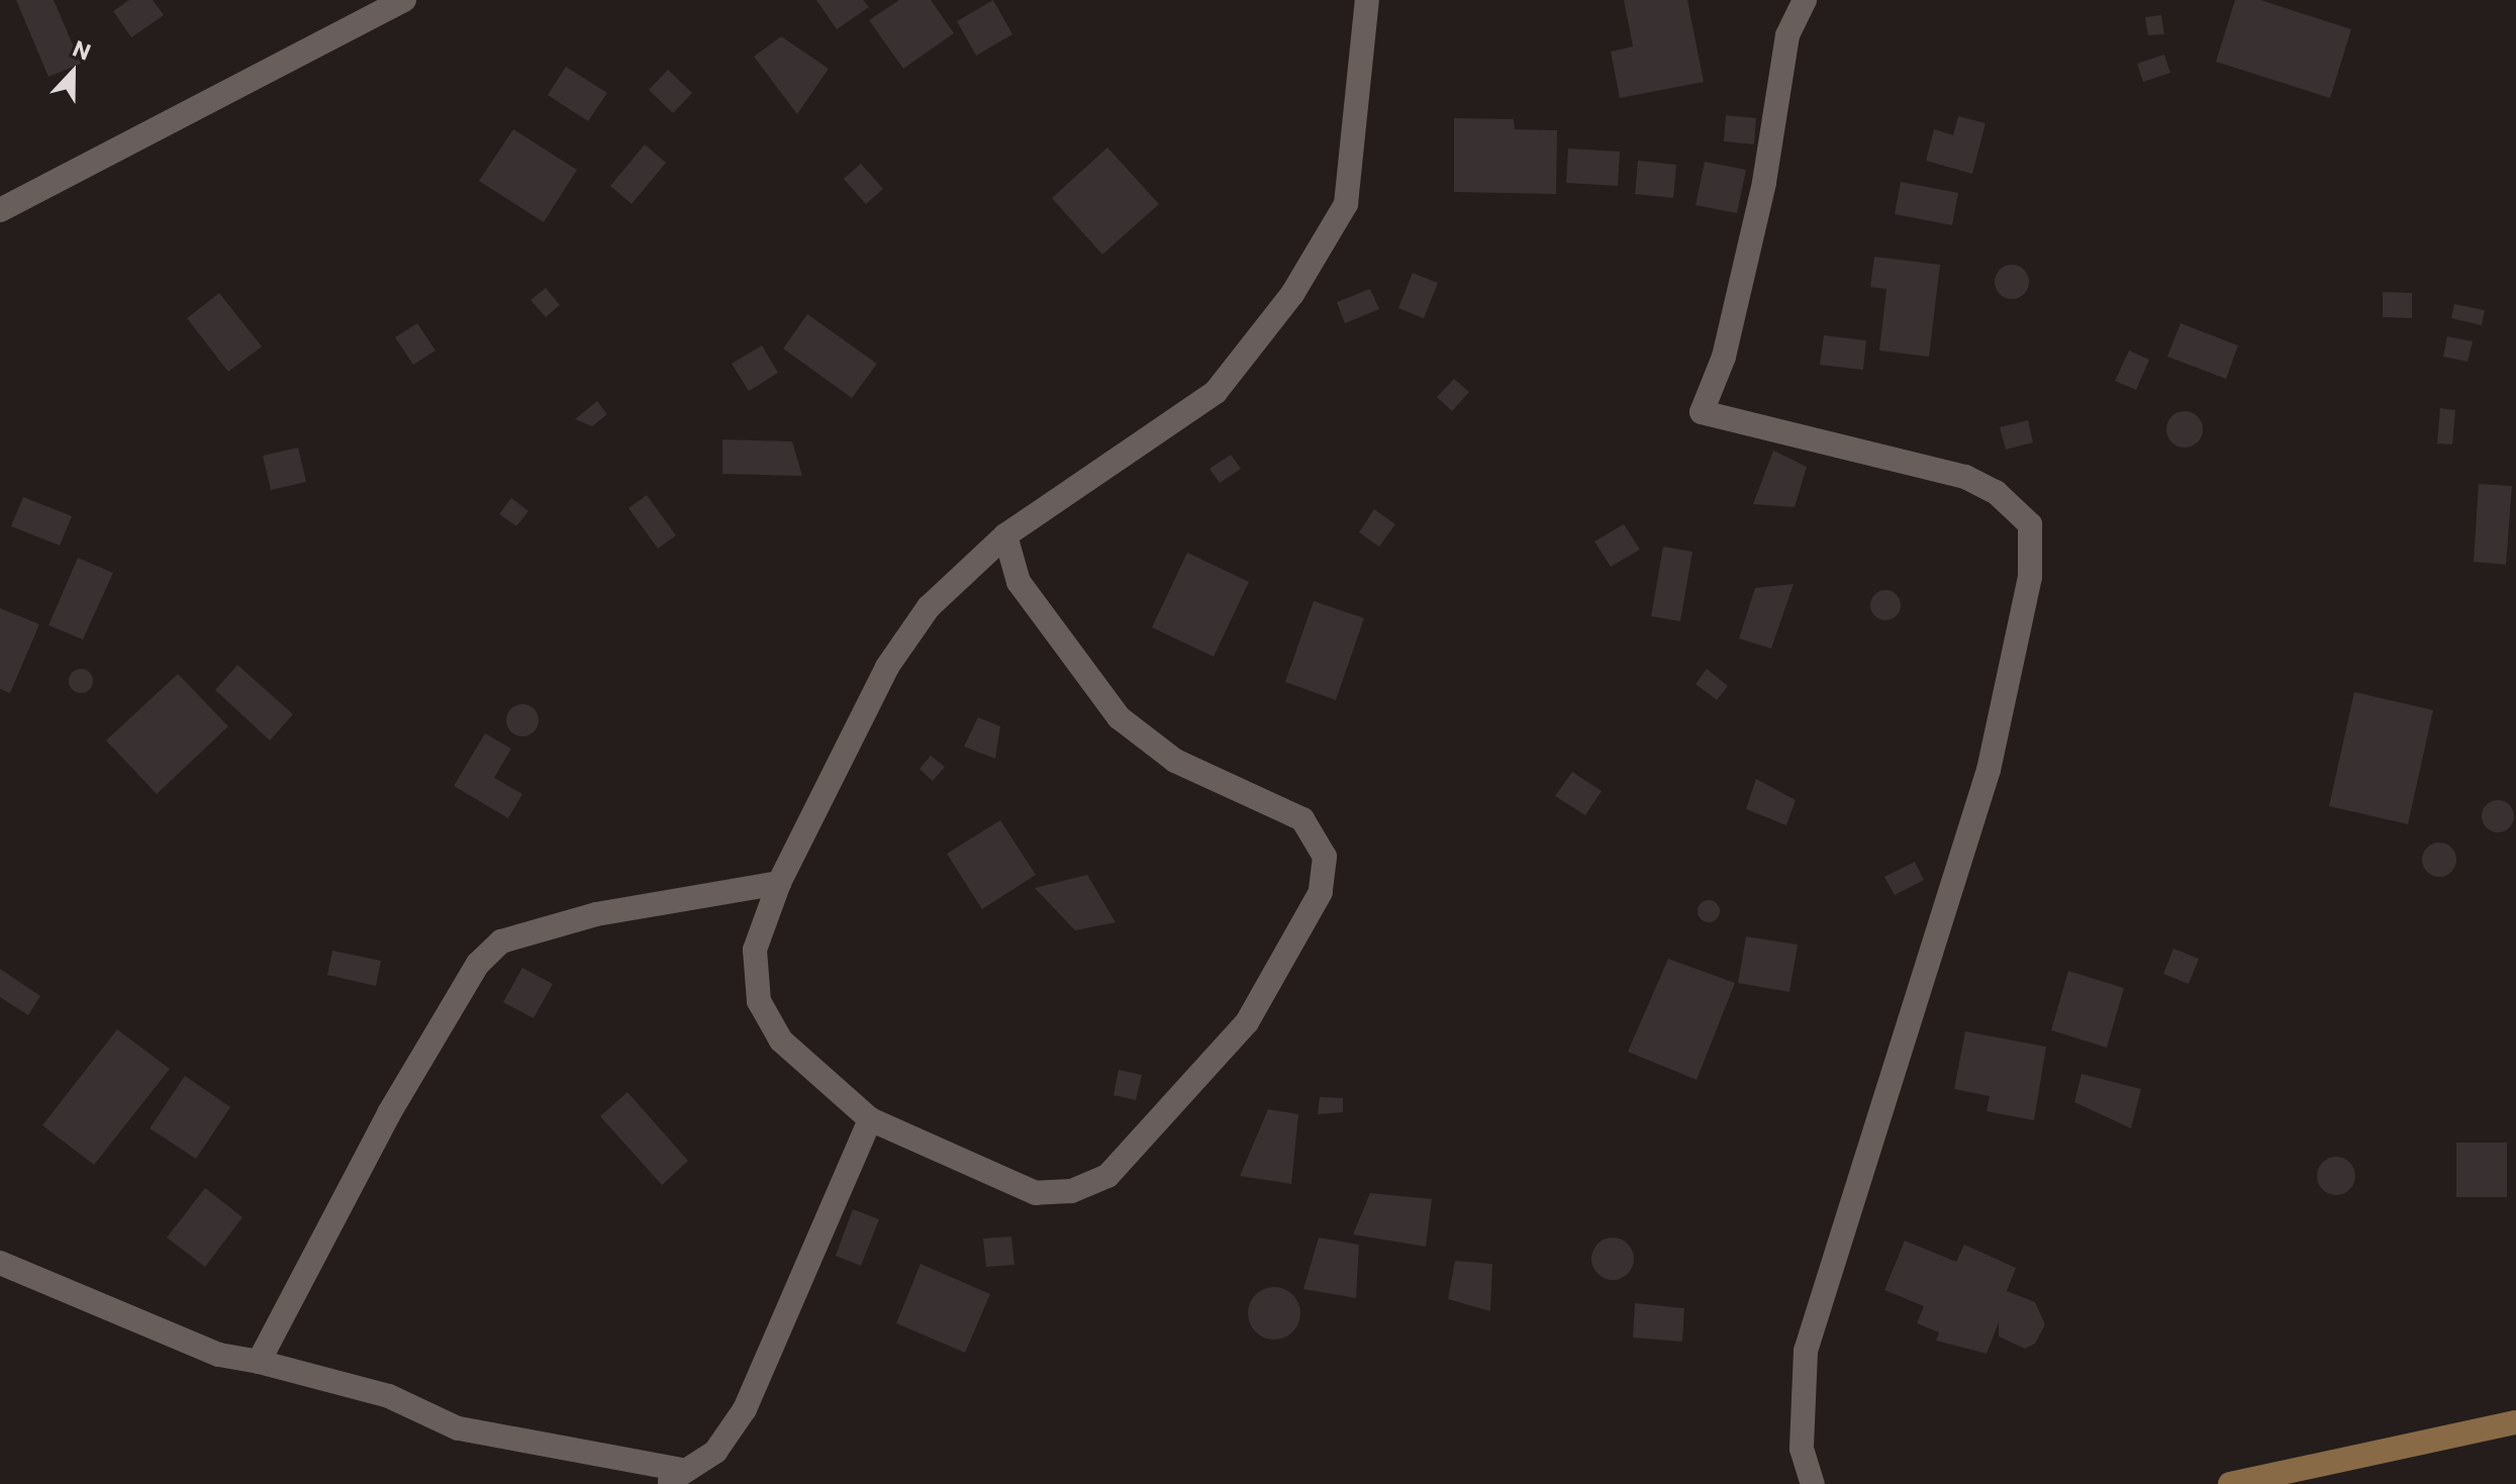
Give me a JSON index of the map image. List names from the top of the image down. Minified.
{"north":"top"}
